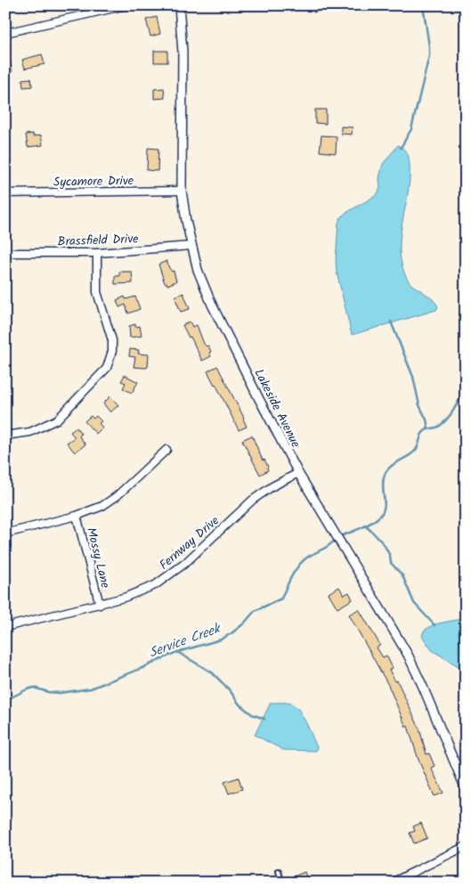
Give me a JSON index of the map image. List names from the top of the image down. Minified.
{"streets":{"street":["Sycamore Drive","Brassfield Drive","Lakeside Avenue","Fernway Drive","Mossy Lane"]},"crossings":[["Sycamore Drive","Lakeside Avenue"],["Brassfield Drive","Lakeside Avenue"],["Lakeside Avenue","Fernway Drive"],["Fernway Drive","Mossy Lane"]],"water":["Service Creek"]}
